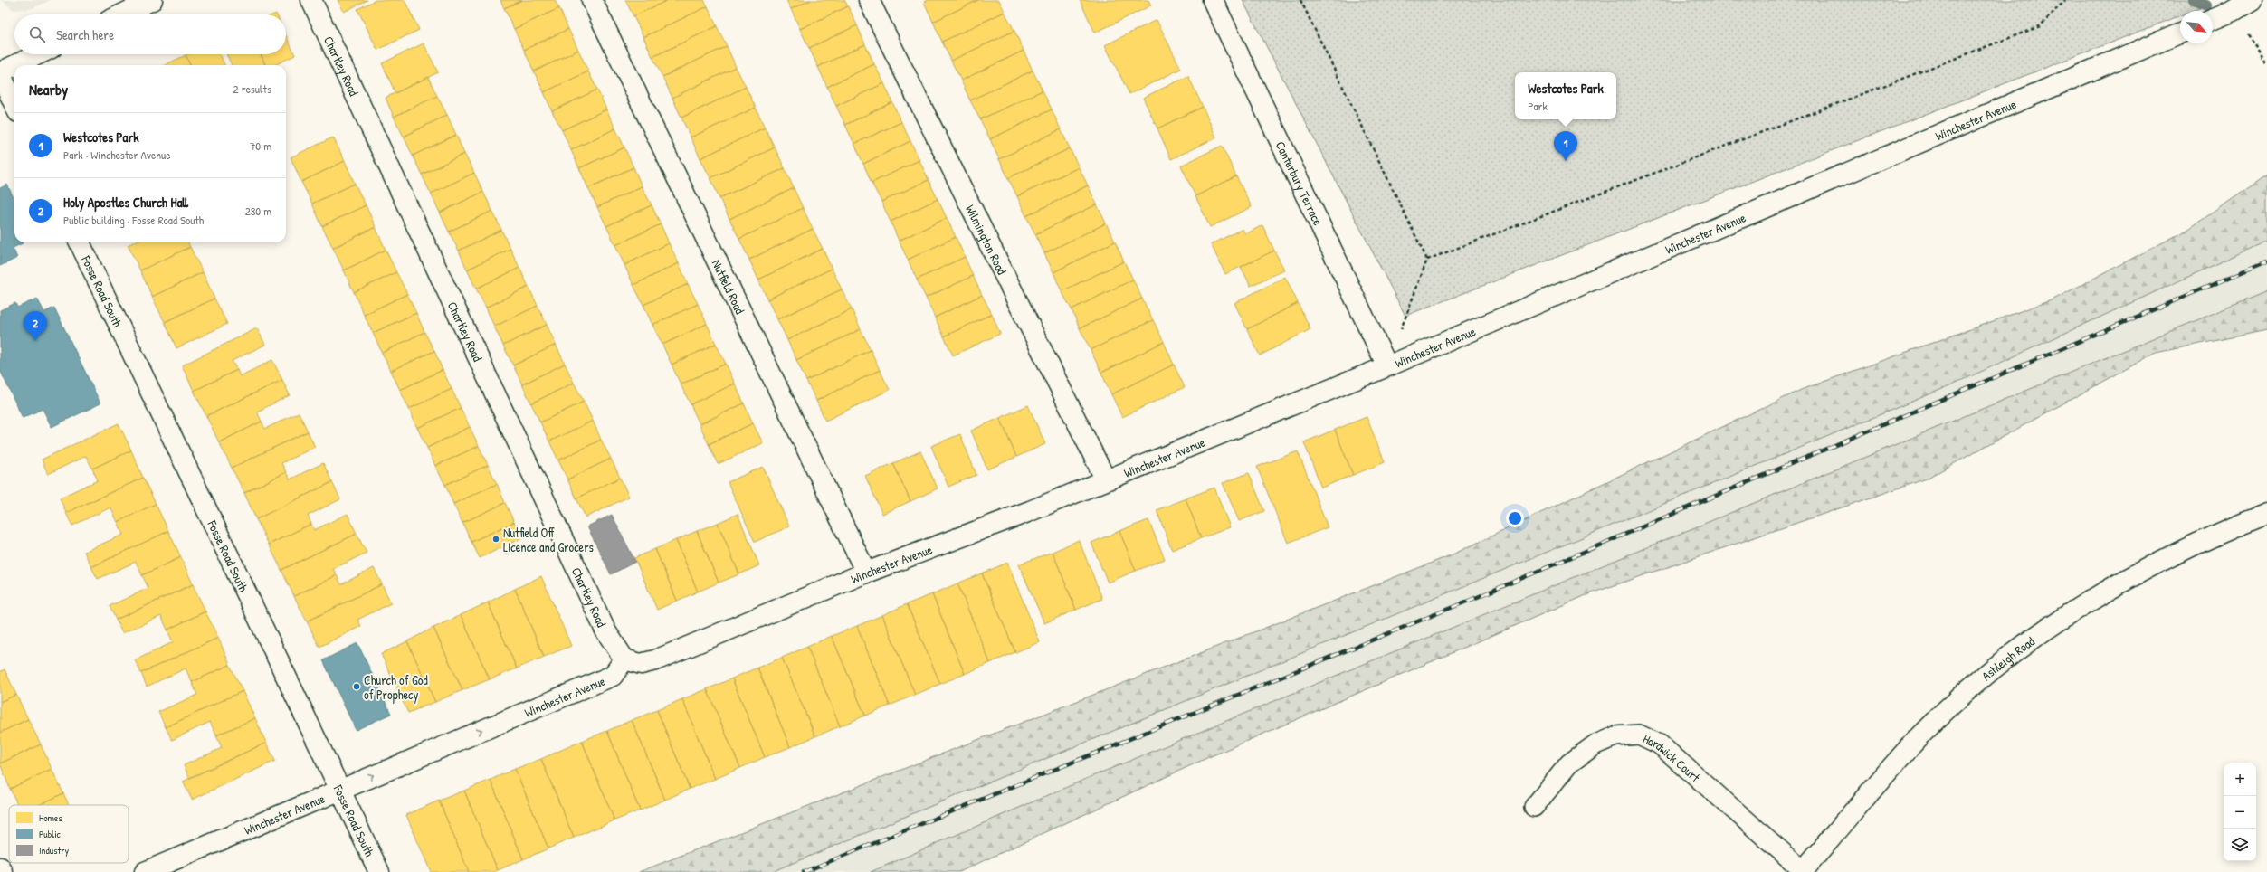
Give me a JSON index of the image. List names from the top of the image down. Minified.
{"streets":{"street":["Chartley Road","Winchester Avenue","Canterbury Terrace","Wilmington Road","Nutfield Road","Fosse Road South","Ashleigh Road"],"lane":["Hardwick Court"]},"crossings":[["Chartley Road","Winchester Avenue"],["Winchester Avenue","Canterbury Terrace"],["Winchester Avenue","Wilmington Road"],["Winchester Avenue","Nutfield Road"],["Winchester Avenue","Fosse Road South"],["Ashleigh Road","Hardwick Court"]],"places":["Nutfield Off Licence and Grocers","Church of God of Prophecy"],"legend":["Homes","Public","Industry"],"north":"bottom right","page":{"search":"Search here","heading":["Nearby","2 results"],"popup":["Westcotes Park","Park"],"list":[{"mark":"1","name":"Westcotes Park","note":"Park · Winchester Avenue","value":"70 m"},{"mark":"2","name":"Holy Apostles Church Hall","note":"Public building · Fosse Road South","value":"280 m"}],"pins":["1","2"],"map_buttons":["+","−"]}}
